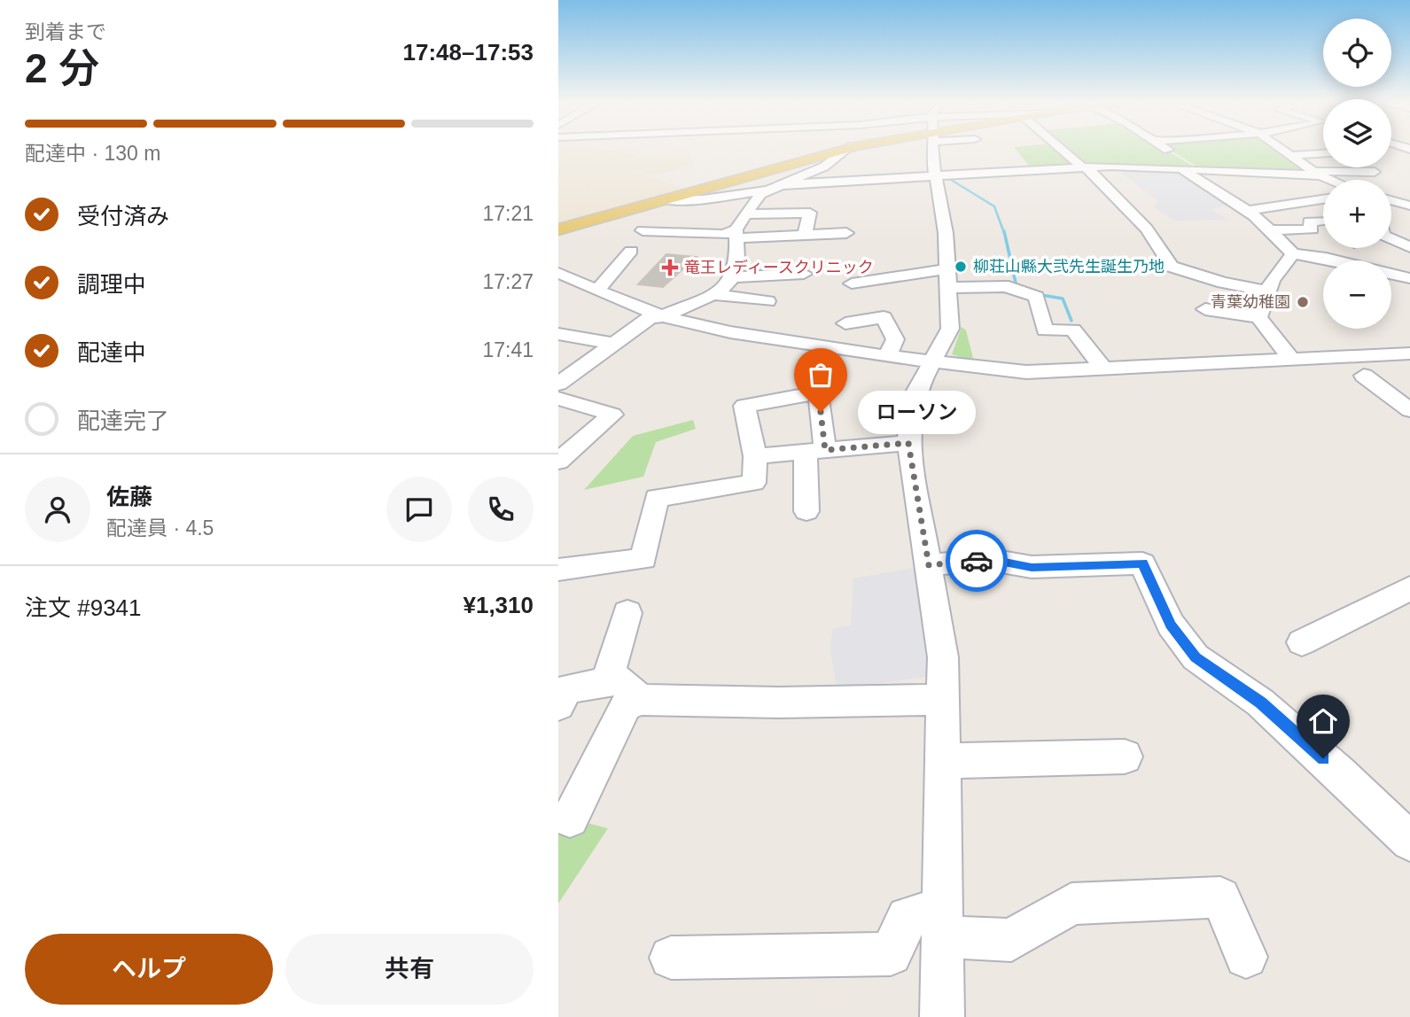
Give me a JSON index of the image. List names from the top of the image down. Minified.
{"places":{"other":["柳荘山縣大弐先生誕生乃地","青葉幼稚園","ローソン"],"health":["竜王レディースクリニック"]},"page":{"heading":["2 分","到着まで","17:48–17:53"],"panel":["佐藤","配達員 · 4.5","注文 #9341","¥1,310"],"map_buttons":["+","−"],"bar":"配達中 · 130 m","list":[["受付済み","17:21"],["調理中","17:27"],["配達中","17:41"],"配達完了"],"bubble":"ローソン","buttons":["ヘルプ","共有"]}}
